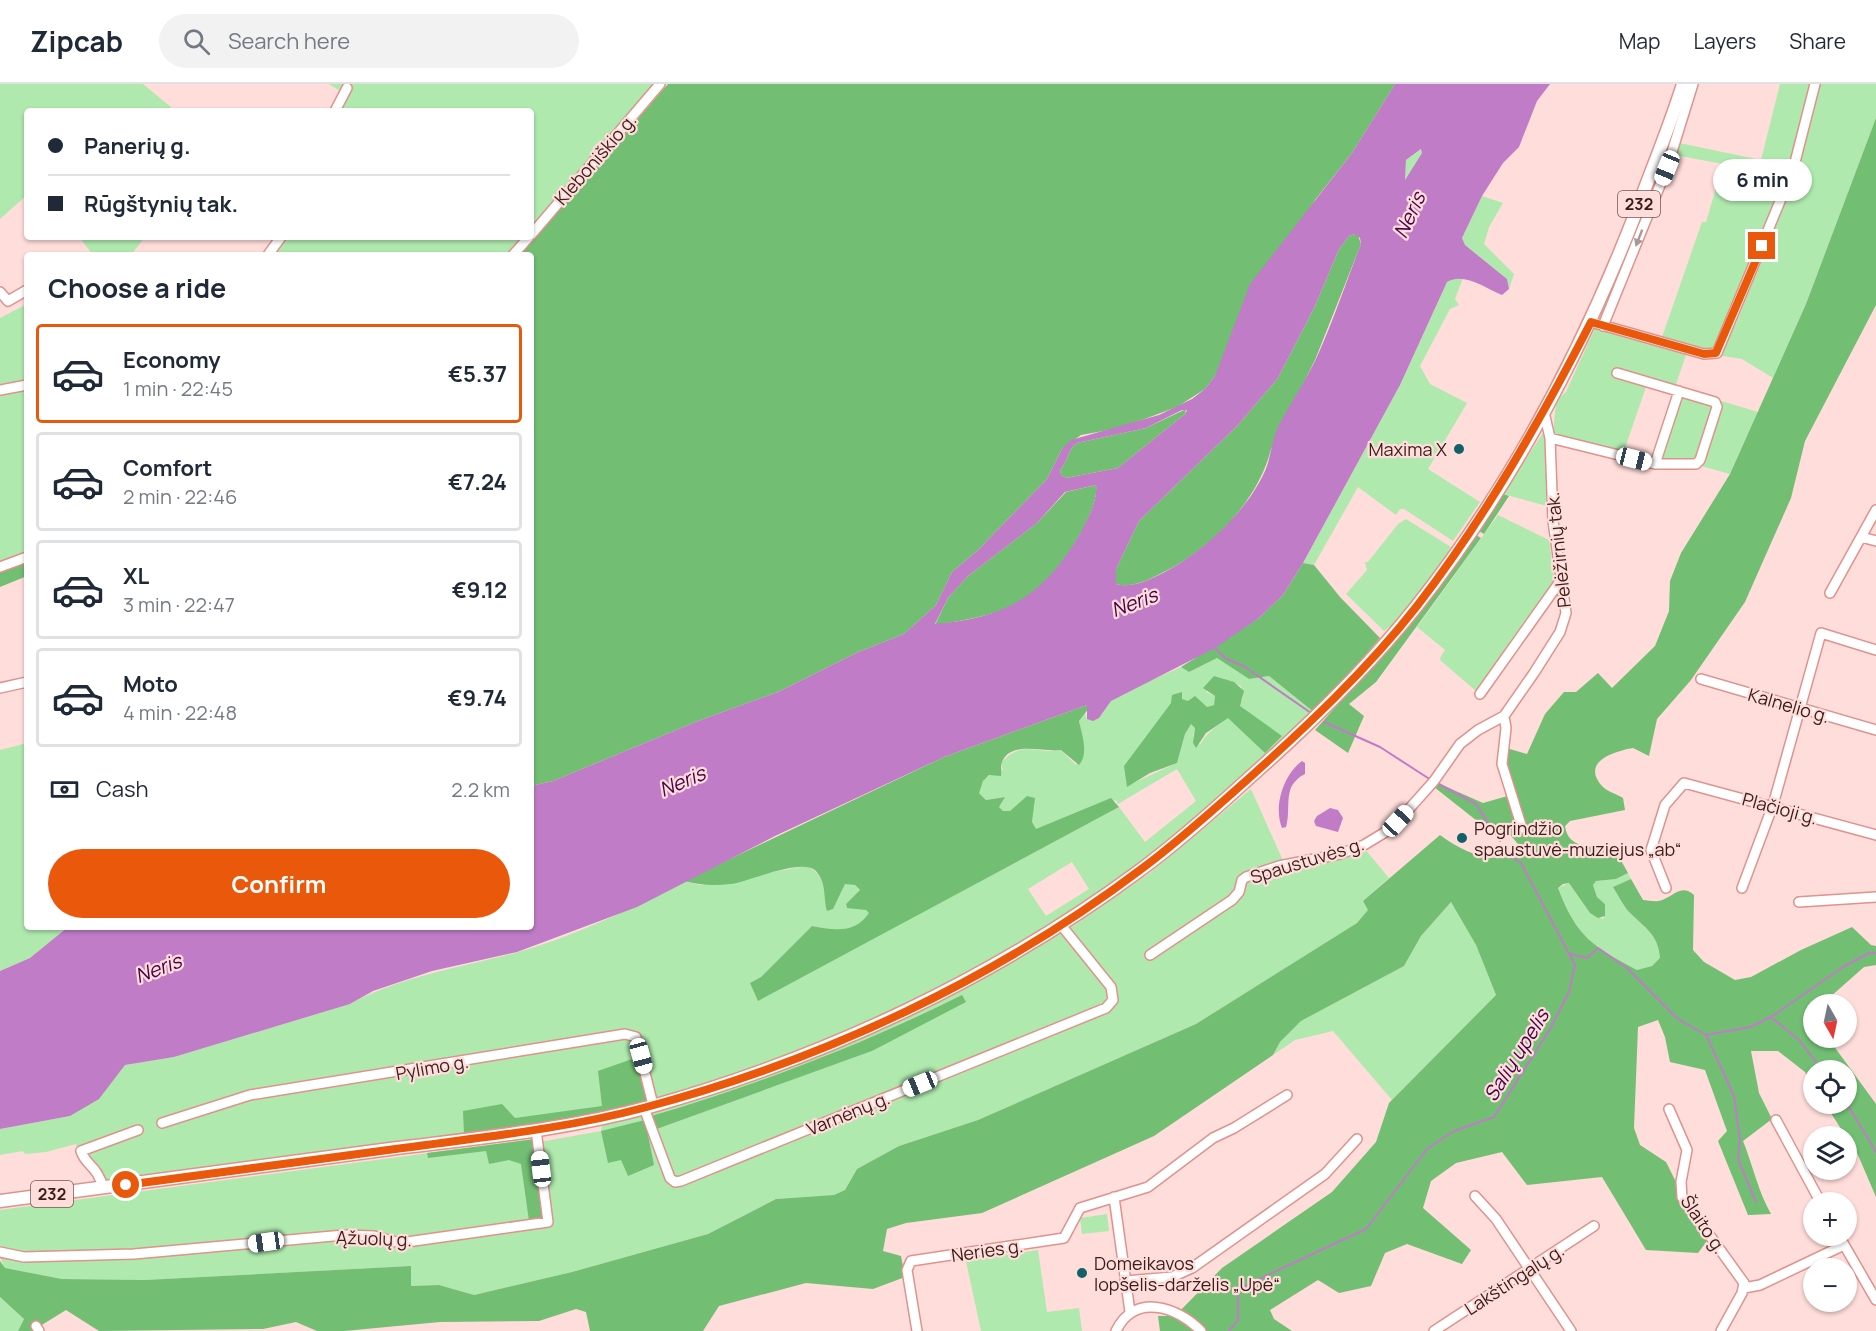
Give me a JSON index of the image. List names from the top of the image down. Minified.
{"streets":{"main road":["232"],"street":["Kleboniškio g.","Pelėžirnių tak.","Kalnelio g.","Plačioji g.","Spaustuvės g.","Pylimo g.","Varnėnų g.","Šlaito g.","Ąžuolų g.","Neries g.","Lakštingalų g."]},"crossings":[["232","Pelėžirnių tak."],["232","Pylimo g."],["232","Varnėnų g."],["232","Ąžuolų g."],["Pelėžirnių tak.","Spaustuvės g."],["Pylimo g.","Varnėnų g."]],"water":["Neris","Salių upelis"],"places":["Maxima X","Pogrindžio spaustuvė-muziejus „ab“","Domeikavos lopšelis-darželis „Upė“"],"north":"bottom","page":{"header":"Zipcab","search":"Search here","nav":["Map","Layers","Share"],"banner":["Panerių g.","Rūgštynių tak."],"bubble":"6 min","heading":"Choose a ride","list":[{"name":"Economy","note":"1 min · 22:45","value":"€5.37"},{"name":"Comfort","note":"2 min · 22:46","value":"€7.24"},{"name":"XL","note":"3 min · 22:47","value":"€9.12"},{"name":"Moto","note":"4 min · 22:48","value":"€9.74"}],"pay":["Cash","2.2 km"],"buttons":"Confirm","map_buttons":["+","−"]}}
